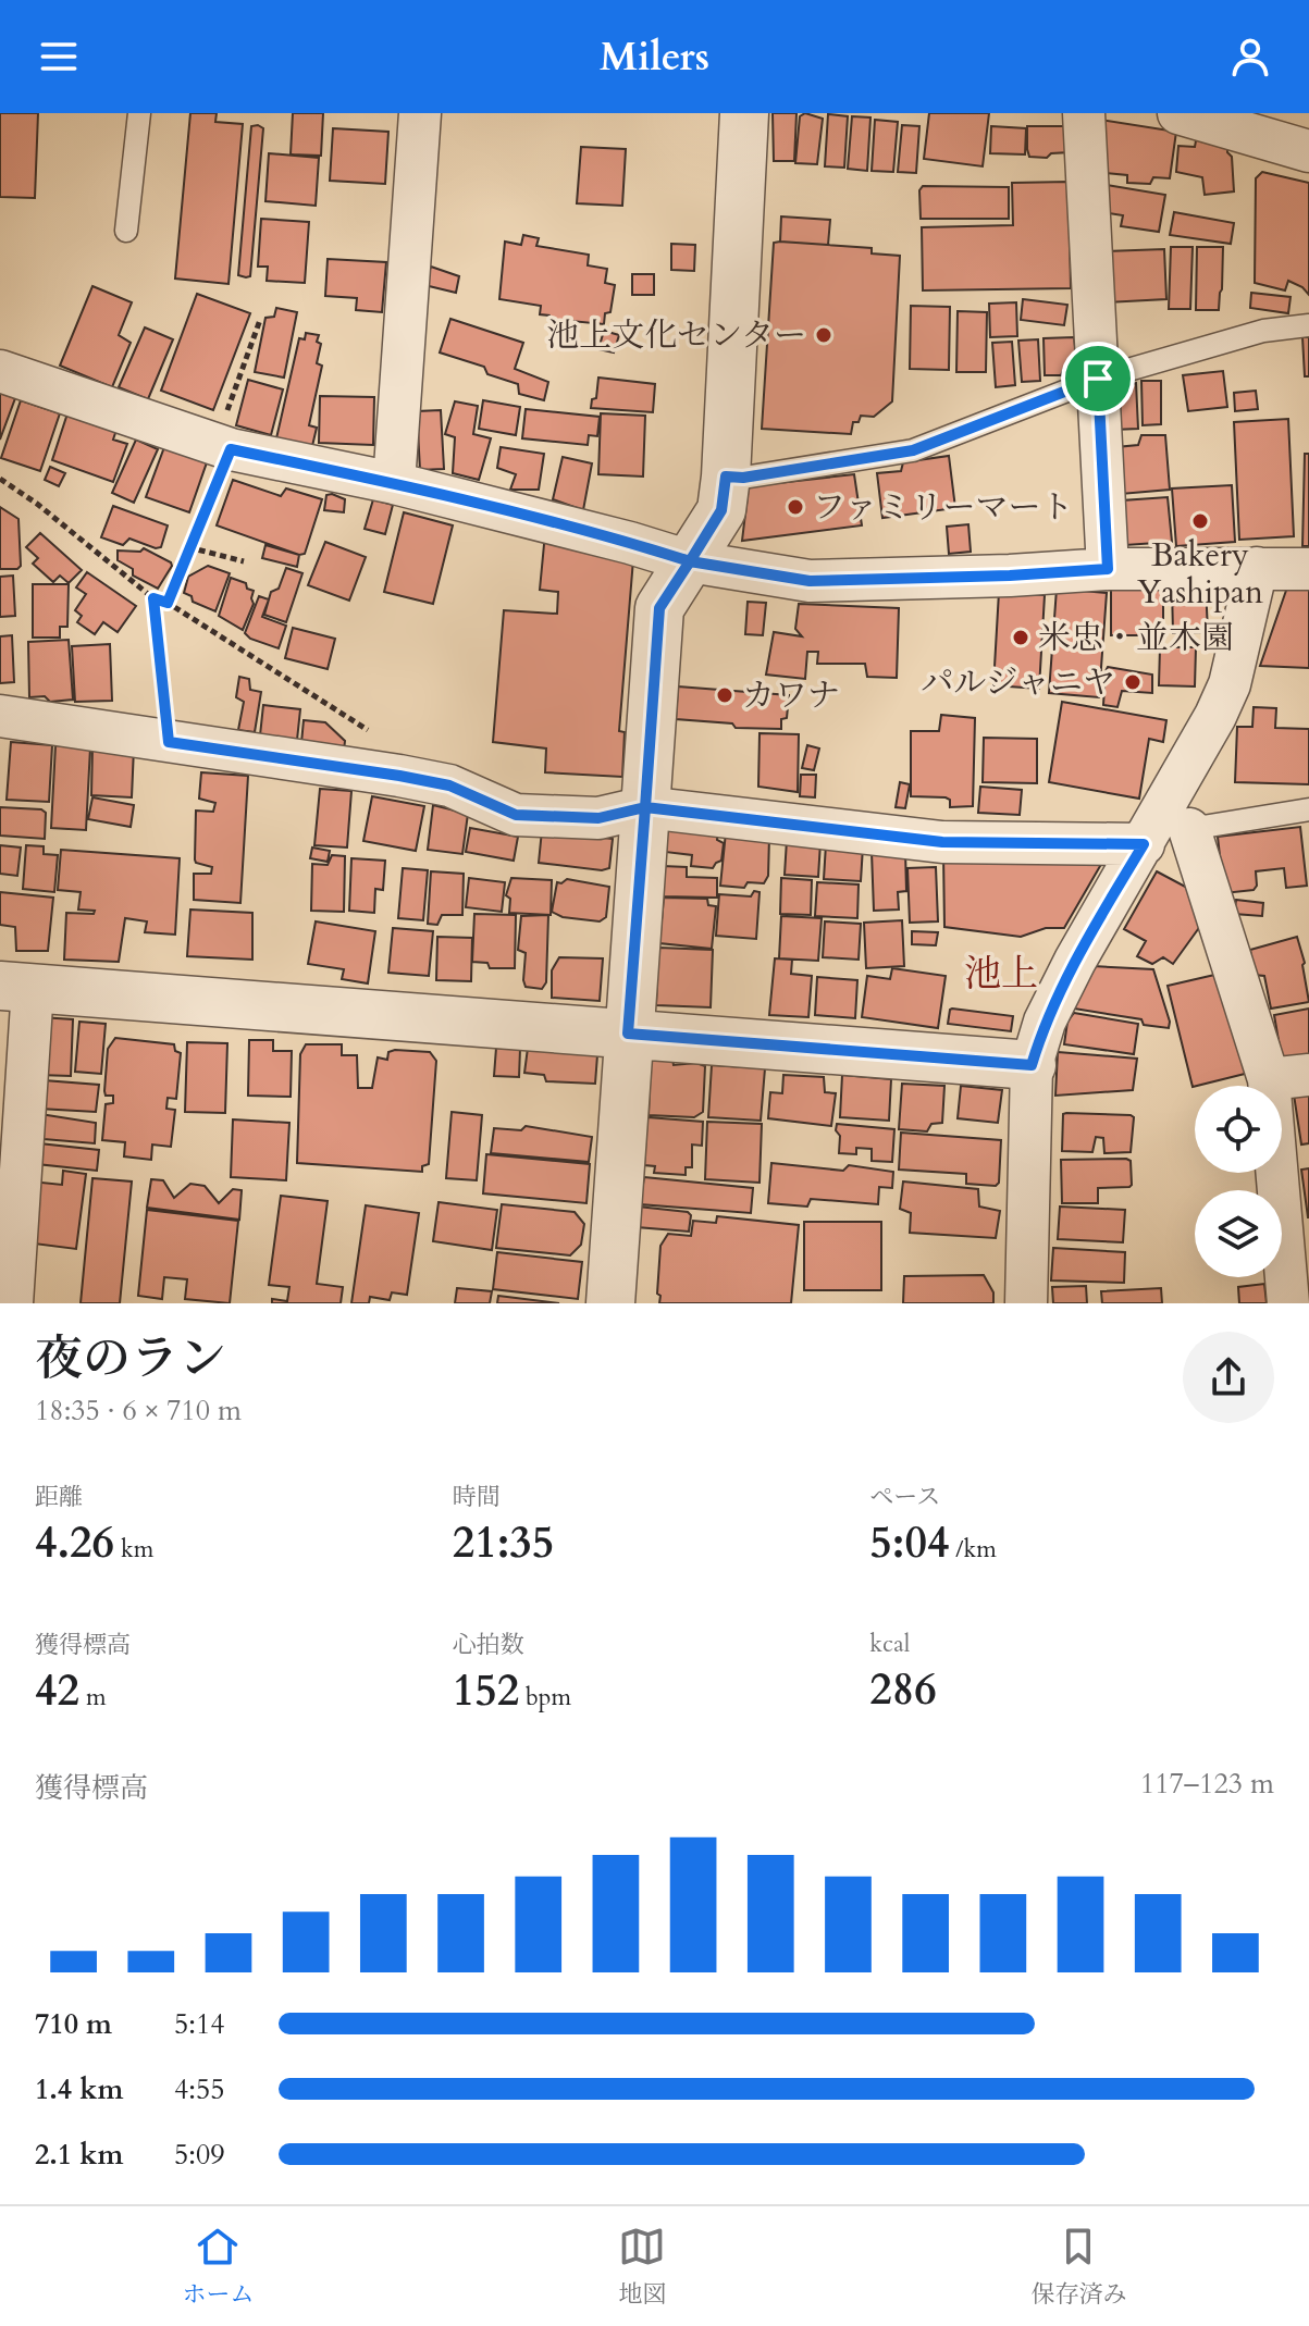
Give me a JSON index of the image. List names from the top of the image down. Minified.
{"districts":["池上"],"places":["池上文化センター","ファミリーマート","Bakery Yashipan","米忠・並木園","パルジャニヤ","カワナ"],"page":{"header":"Milers","heading":["夜のラン","18:35 · 6 × 710 m"],"stats":[["距離","4.26 km"],["時間","21:35"],["ペース","5:04 /km"],["獲得標高","42 m"],["心拍数","152 bpm"],["kcal","286"]],"chart":["獲得標高","117–123 m"],"list":[{"name":"710 m","note":"5:14"},{"name":"1.4 km","note":"4:55"},{"name":"2.1 km","note":"5:09"}],"tabs":["ホーム","地図","保存済み"]}}
